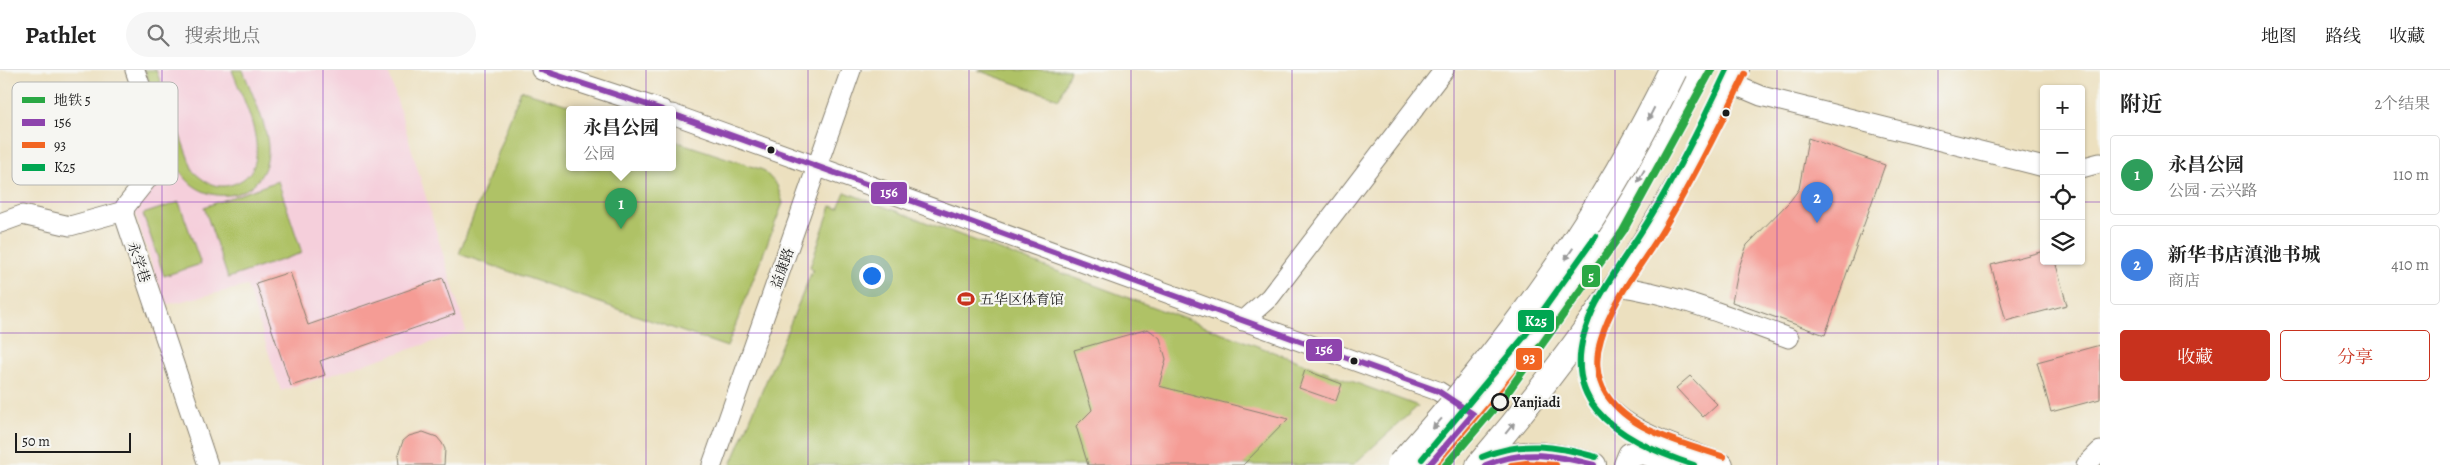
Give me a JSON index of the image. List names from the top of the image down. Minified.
{"streets":{"street":["永学巷","益康路"]},"places":{"sports":["五华区体育馆"],"other":["Yanjiadi"]},"lines":["metro line 5","transit line 156","transit line K25","transit line 93"],"legend":["地铁 5","156","93","K25"],"scale_bar":"50 m","page":{"header":"Pathlet","search":"搜索地点","nav":["地图","路线","收藏"],"heading":["附近","2个结果"],"map_buttons":["+","−"],"popup":["永昌公园","公园"],"list":[{"mark":"1","name":"永昌公园","note":"公园 · 云兴路","value":"110 m"},{"mark":"2","name":"新华书店滇池书城","note":"商店","value":"410 m"}],"pins":["2","1"],"buttons":["收藏","分享"],"scale":"50 m"}}
